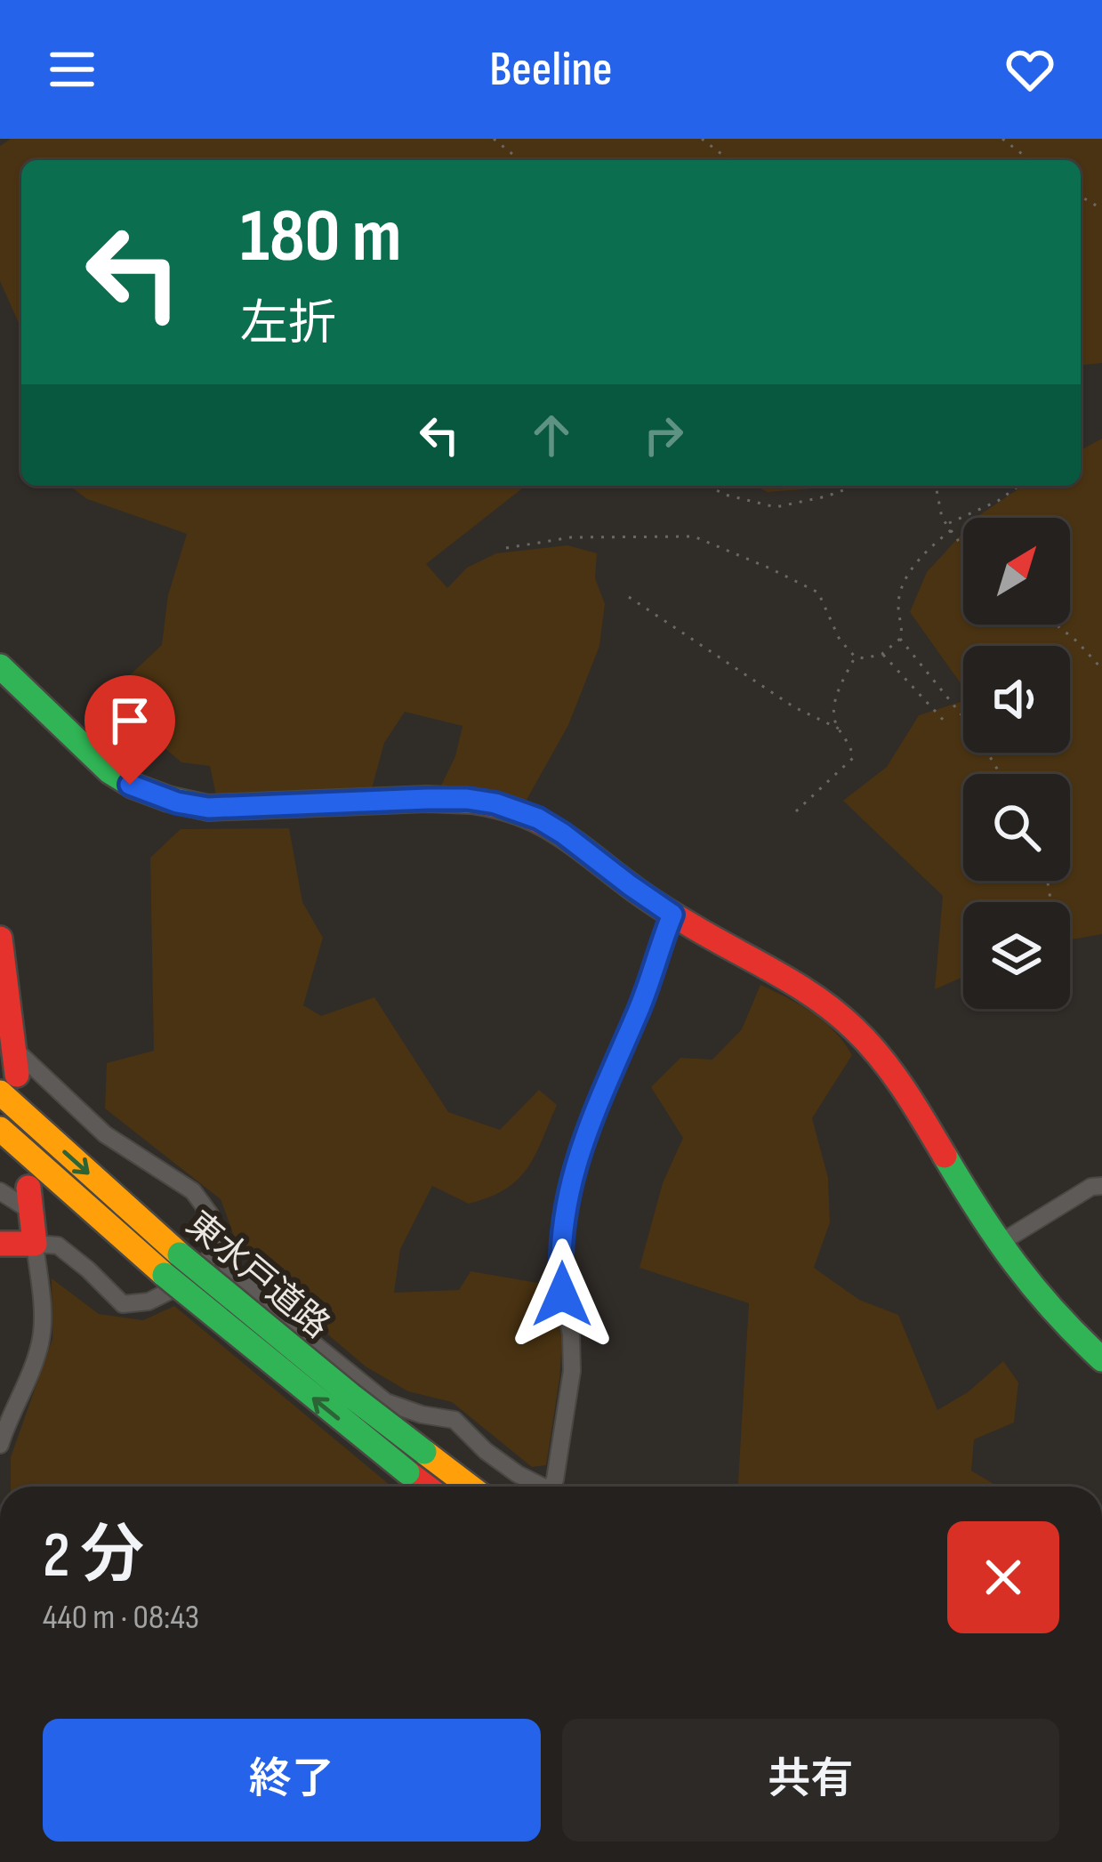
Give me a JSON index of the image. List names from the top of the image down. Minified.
{"streets":{"main road":["東水戸道路"]},"north":"top right","page":{"header":"Beeline","turn":["180 m","左折"],"heading":["2 分","440 m · 08:43"],"buttons":["終了","共有"]}}
